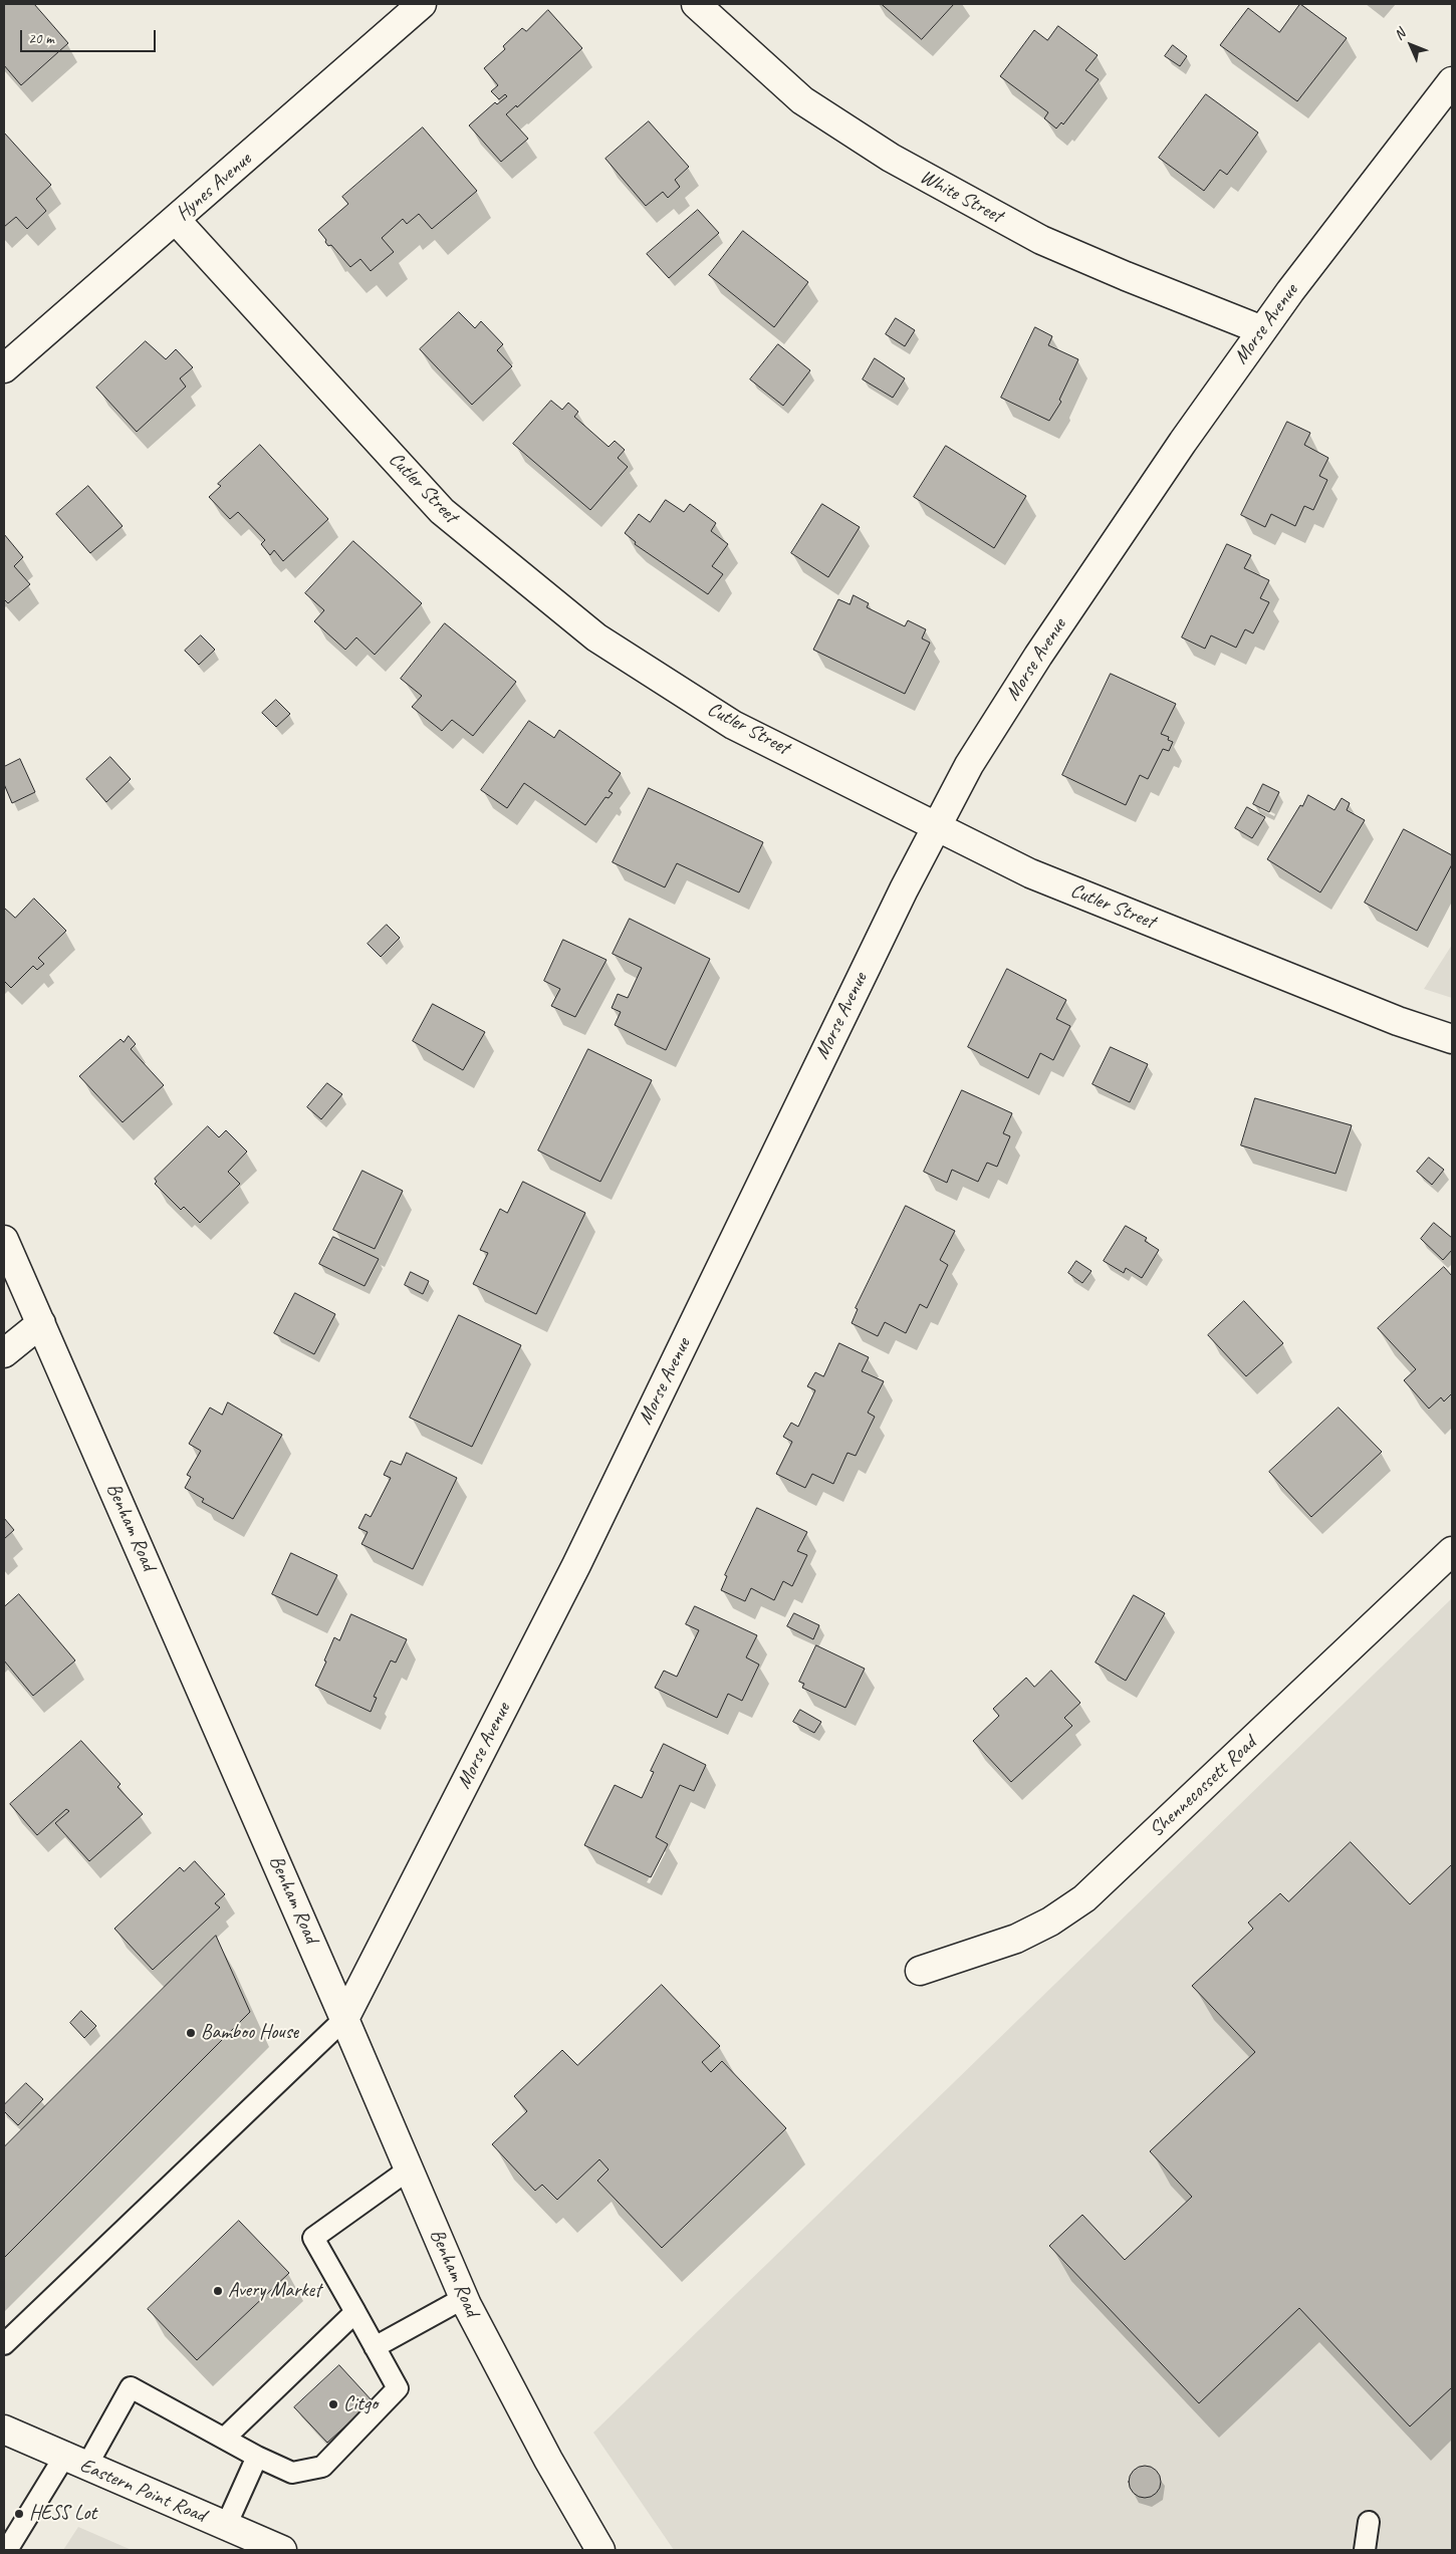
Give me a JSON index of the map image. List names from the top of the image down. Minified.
{"streets":{"street":["Hynes Avenue","White Street","Morse Avenue","Cutler Street","Benham Road","Shennecossett Road","Eastern Point Road"]},"crossings":[["Hynes Avenue","Cutler Street"],["White Street","Morse Avenue"],["Morse Avenue","Cutler Street"],["Morse Avenue","Benham Road"]],"places":["Bamboo House","Avery Market","Citgo","HESS Lot"],"scale_bar":"20 m","north":"top left"}
